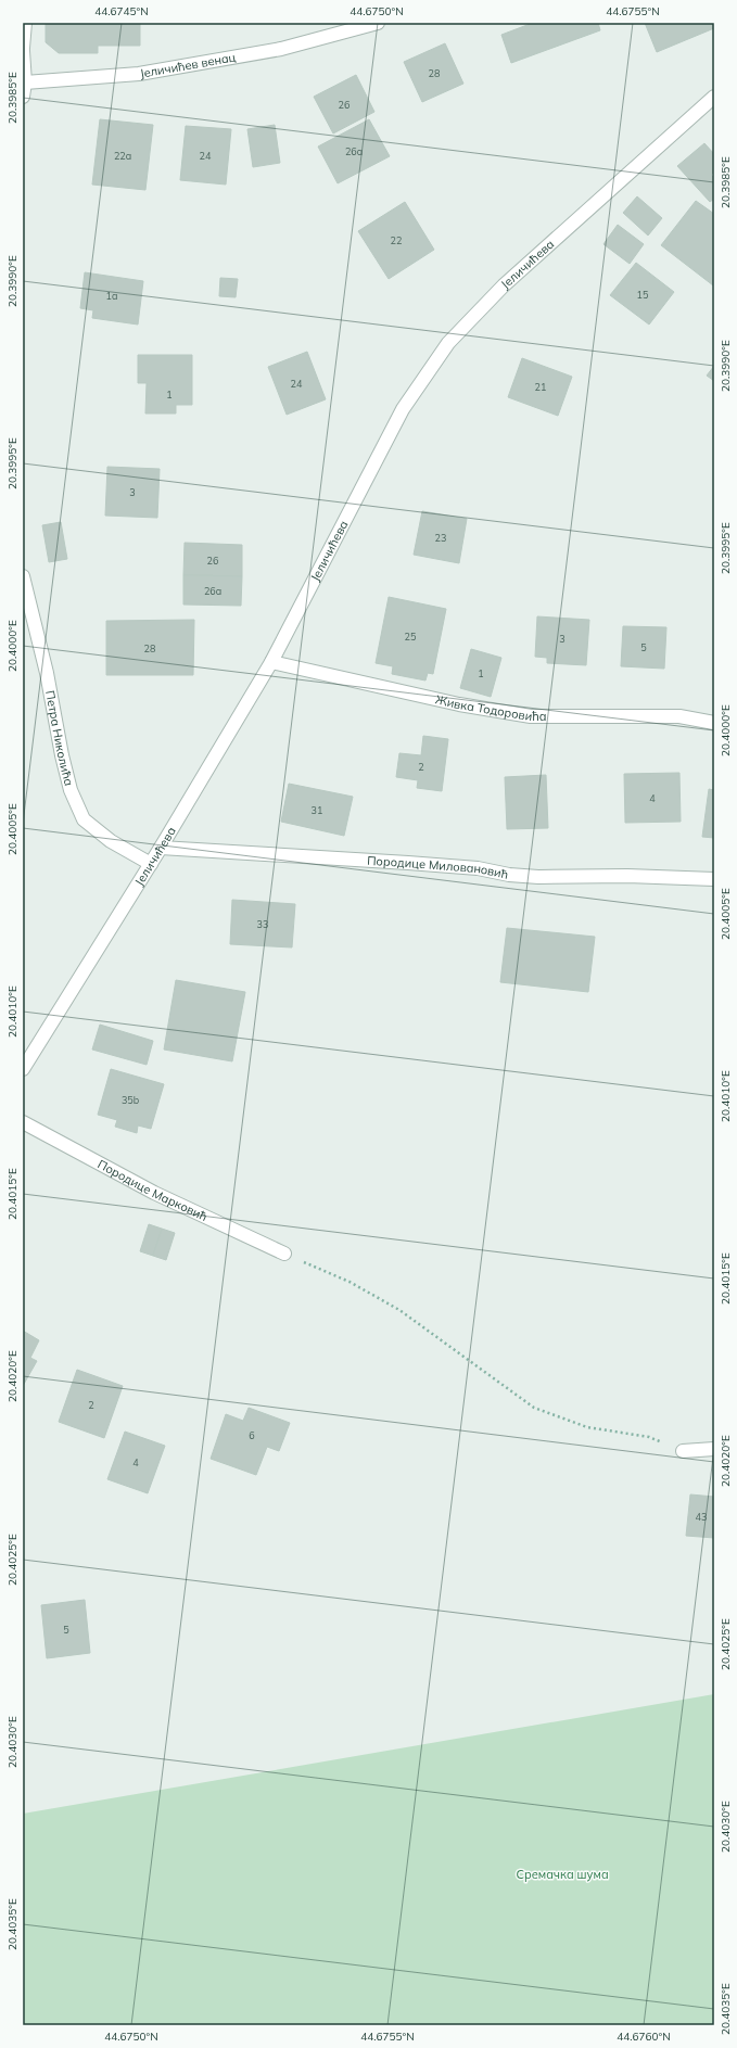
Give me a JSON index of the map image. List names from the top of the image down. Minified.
{"streets":{"street":["Јеличићев венац","Јеличићева","Живка Тодоровића","Петра Николића","Породице Миловановић","Породице Марковић"]},"crossings":[["Јеличићева","Живка Тодоровића"],["Јеличићева","Петра Николића"],["Јеличићева","Породице Миловановић"]],"parks":["Сремачка шума"],"house_numbers":["28","26","26a","22a","24","22","15","1a","24","21","1","3","23","26","26a","25","3","5","28","1","2","4","31","33","35b","2","6","4","43","5"],"coordinates":["44.6745°N","44.6750°N","44.6755°N","20.3985°E","20.3990°E","20.3995°E","20.4000°E","20.4005°E","20.4010°E","20.4015°E","20.4020°E","20.4025°E","20.4030°E","20.4035°E","44.6760°N"]}
